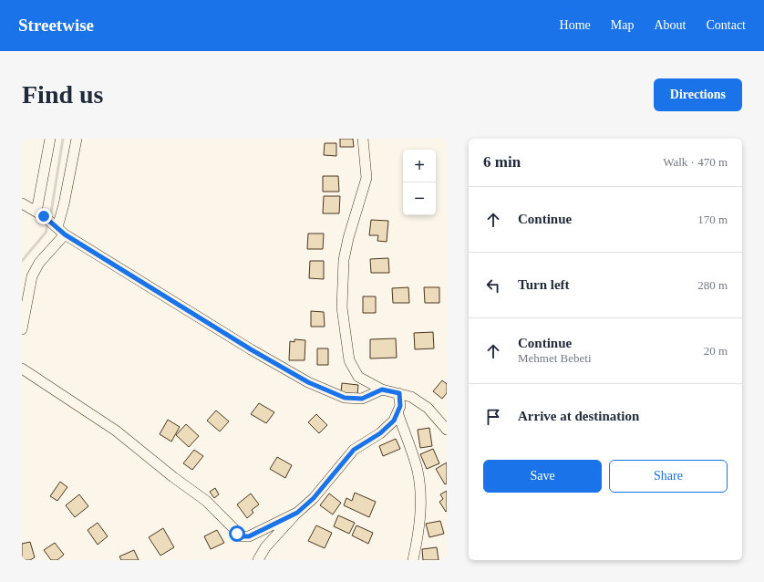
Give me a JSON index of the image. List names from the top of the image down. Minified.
{"page":{"header":"Streetwise","nav":["Home","Map","About","Contact"],"buttons":["Directions",["Save","Share"]],"title":"Find us","heading":["6 min","Walk · 470 m"],"map_buttons":["+","−"],"list":[["Continue","170 m"],["Turn left","280 m"],["Continue","Mehmet Bebeti","20 m"],"Arrive at destination"]}}
